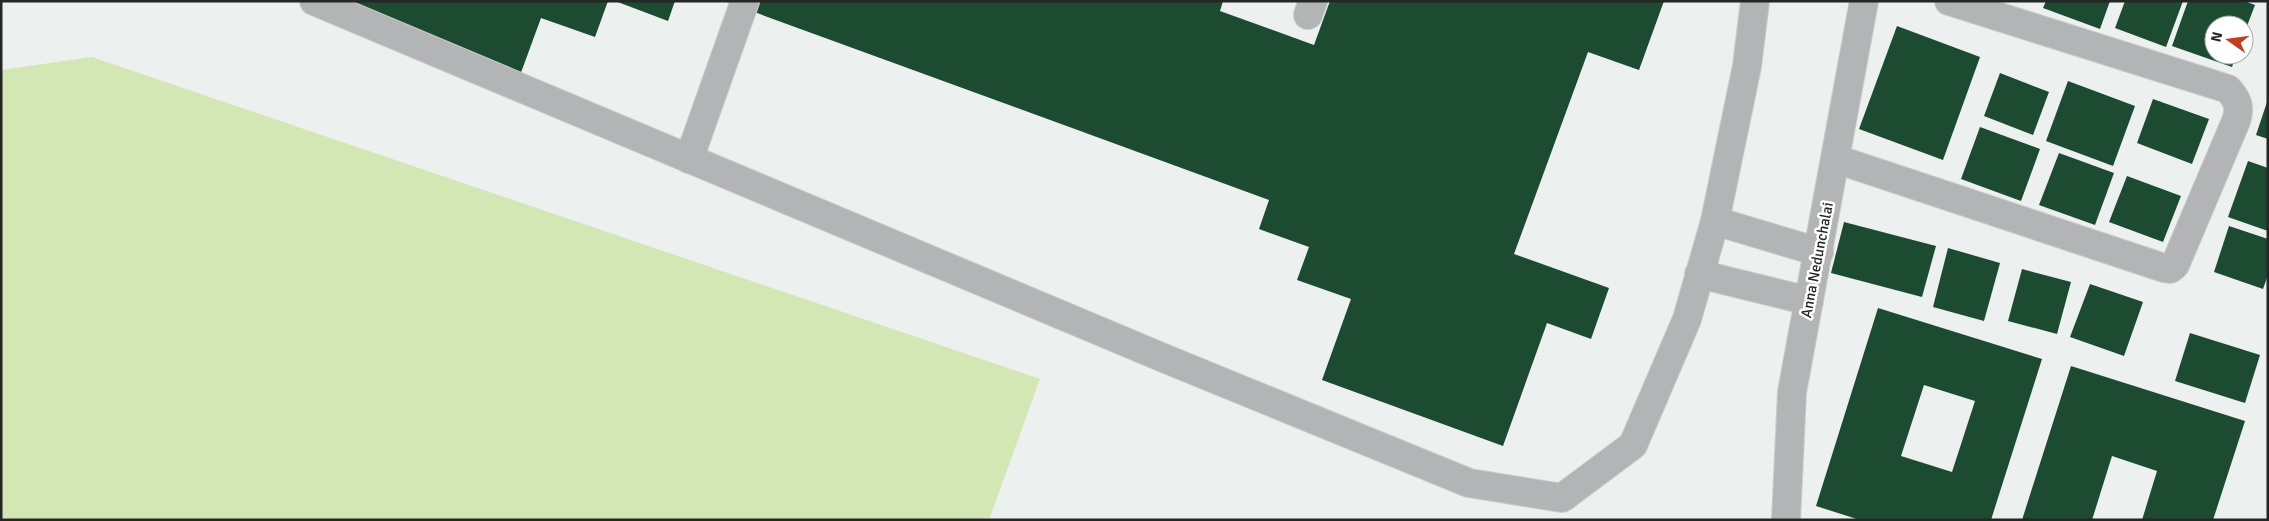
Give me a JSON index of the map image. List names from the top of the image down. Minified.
{"streets":{"street":["Anna Nedunchalai"]},"north":"left"}
